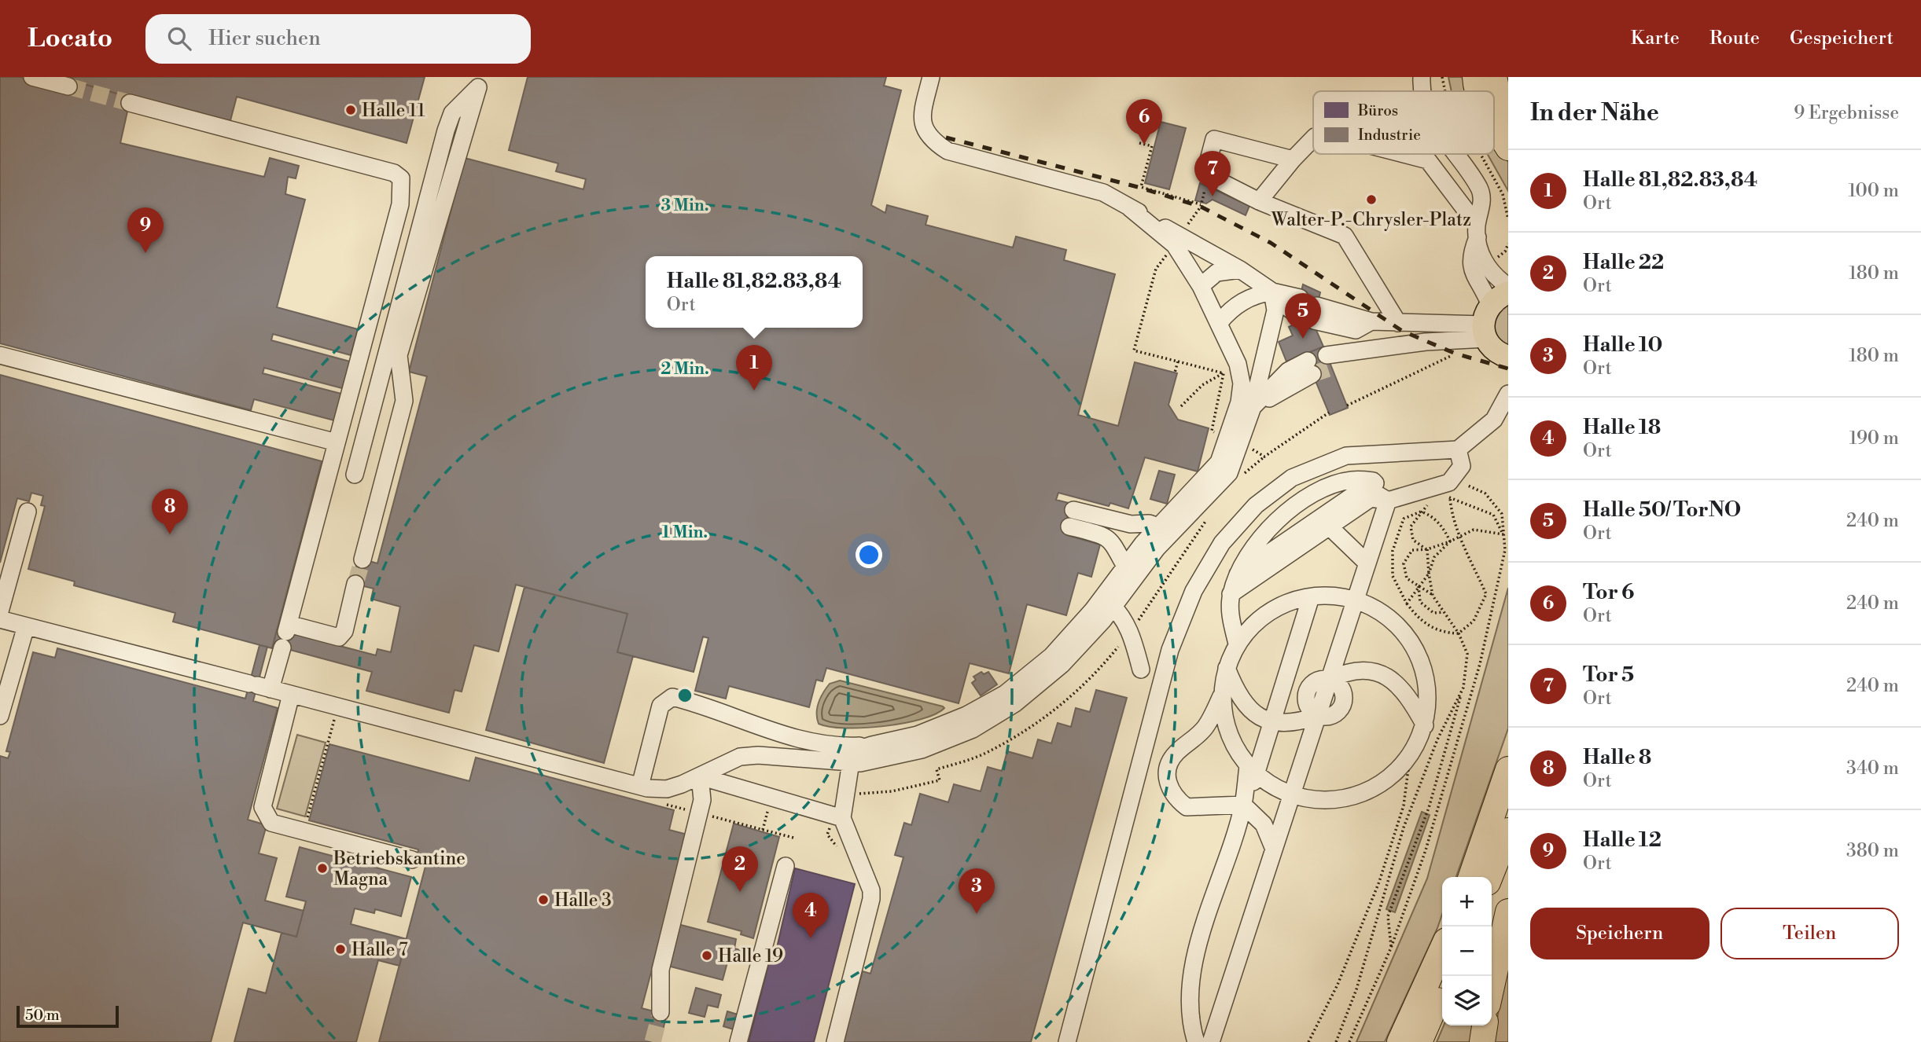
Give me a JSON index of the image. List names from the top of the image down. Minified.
{"places":["Halle 11","Walter-P.-Chrysler-Platz","Betriebskantine Magna","Halle 3","Halle 7","Halle 19"],"legend":["Büros","Industrie"],"scale_bar":"50 m","page":{"header":"Locato","search":"Hier suchen","nav":["Karte","Route","Gespeichert"],"heading":["In der Nähe","9 Ergebnisse"],"pins":["6","7","9","5","1","8","2","3","4"],"list":[{"mark":"1","name":"Halle 81,82.83,84","note":"Ort","value":"100 m"},{"mark":"2","name":"Halle 22","note":"Ort","value":"180 m"},{"mark":"3","name":"Halle 10","note":"Ort","value":"180 m"},{"mark":"4","name":"Halle 18","note":"Ort","value":"190 m"},{"mark":"5","name":"Halle 50/ TorNO","note":"Ort","value":"240 m"},{"mark":"6","name":"Tor 6","note":"Ort","value":"240 m"},{"mark":"7","name":"Tor 5","note":"Ort","value":"240 m"},{"mark":"8","name":"Halle 8","note":"Ort","value":"340 m"},{"mark":"9","name":"Halle 12","note":"Ort","value":"380 m"}],"popup":["Halle 81,82.83,84","Ort"],"map_buttons":["+","−"],"buttons":["Speichern","Teilen"],"scale":"50 m"},"rings":["3 Min.","2 Min.","1 Min."]}
